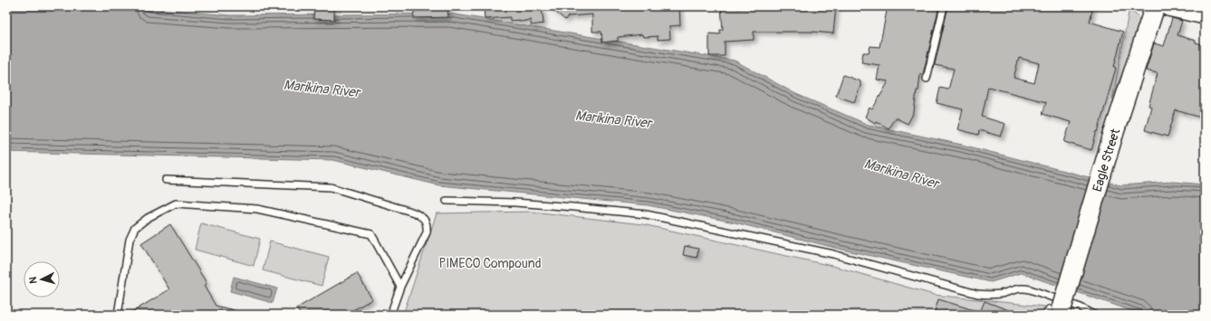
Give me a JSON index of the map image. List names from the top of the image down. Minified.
{"streets":{"main road":["Eagle Street"]},"water":["Marikina River"],"parks":["PIMECO Compound"],"north":"left"}
